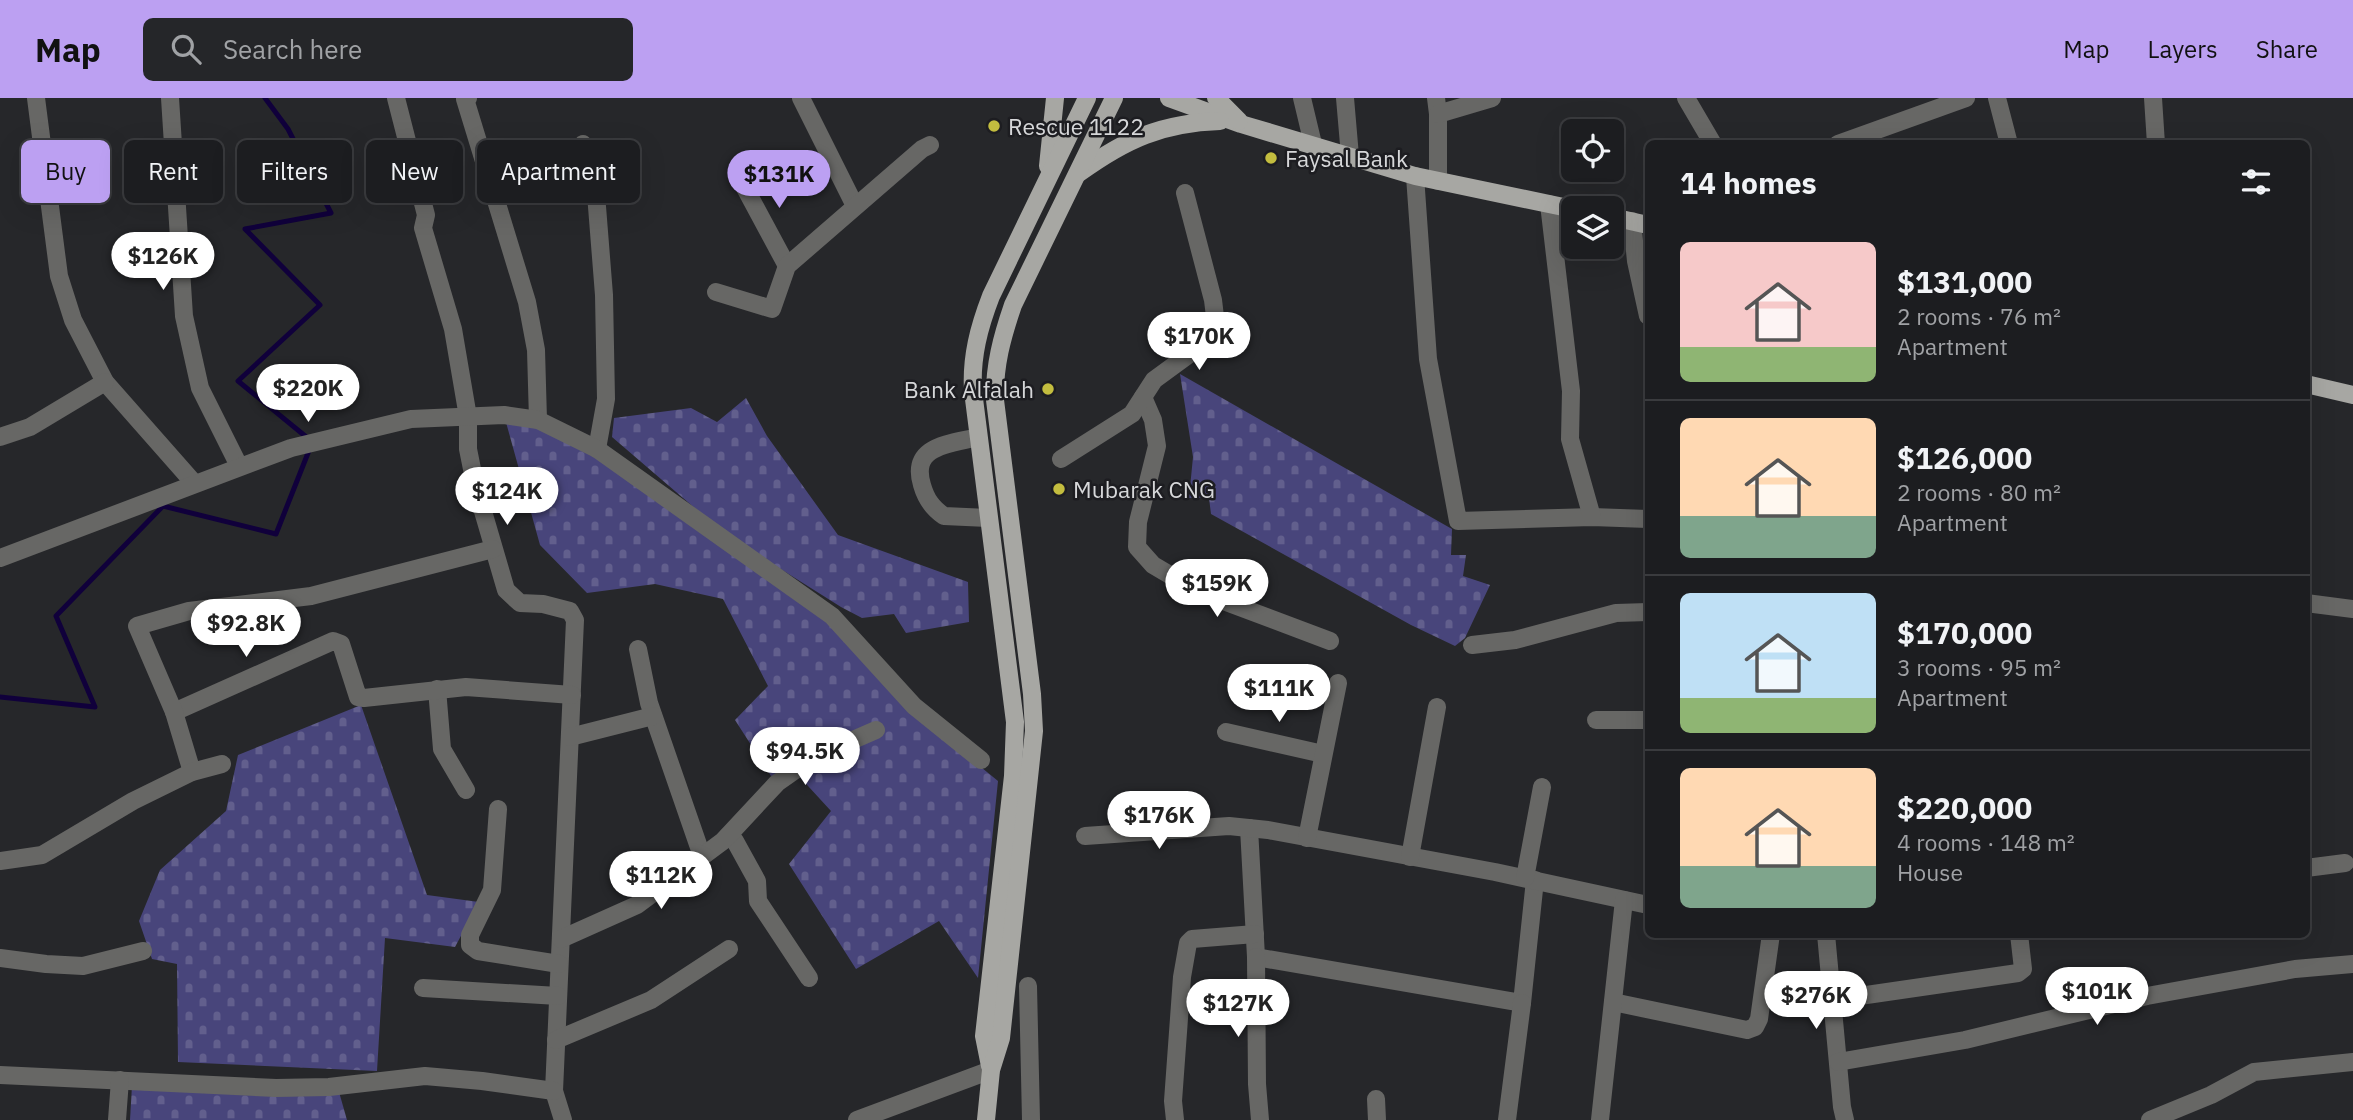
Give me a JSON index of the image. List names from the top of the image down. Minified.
{"places":["Rescue 1122","Faysal Bank","Bank Alfalah","Mubarak CNG"],"page":{"header":"Map","search":"Search here","nav":["Map","Layers","Share"],"chip":["Buy","Rent","Filters","New","Apartment"],"heading":"14 homes","price":["$131K","$126K","$170K","$220K","$124K","$159K","$92.8K","$111K","$94.5K","$176K","$112K","$101K","$276K","$127K"],"list":[{"name":"$131,000","note":"2 rooms · 76 m² · Apartment"},{"name":"$126,000","note":"2 rooms · 80 m² · Apartment"},{"name":"$170,000","note":"3 rooms · 95 m² · Apartment"},{"name":"$220,000","note":"4 rooms · 148 m² · House"}]}}
